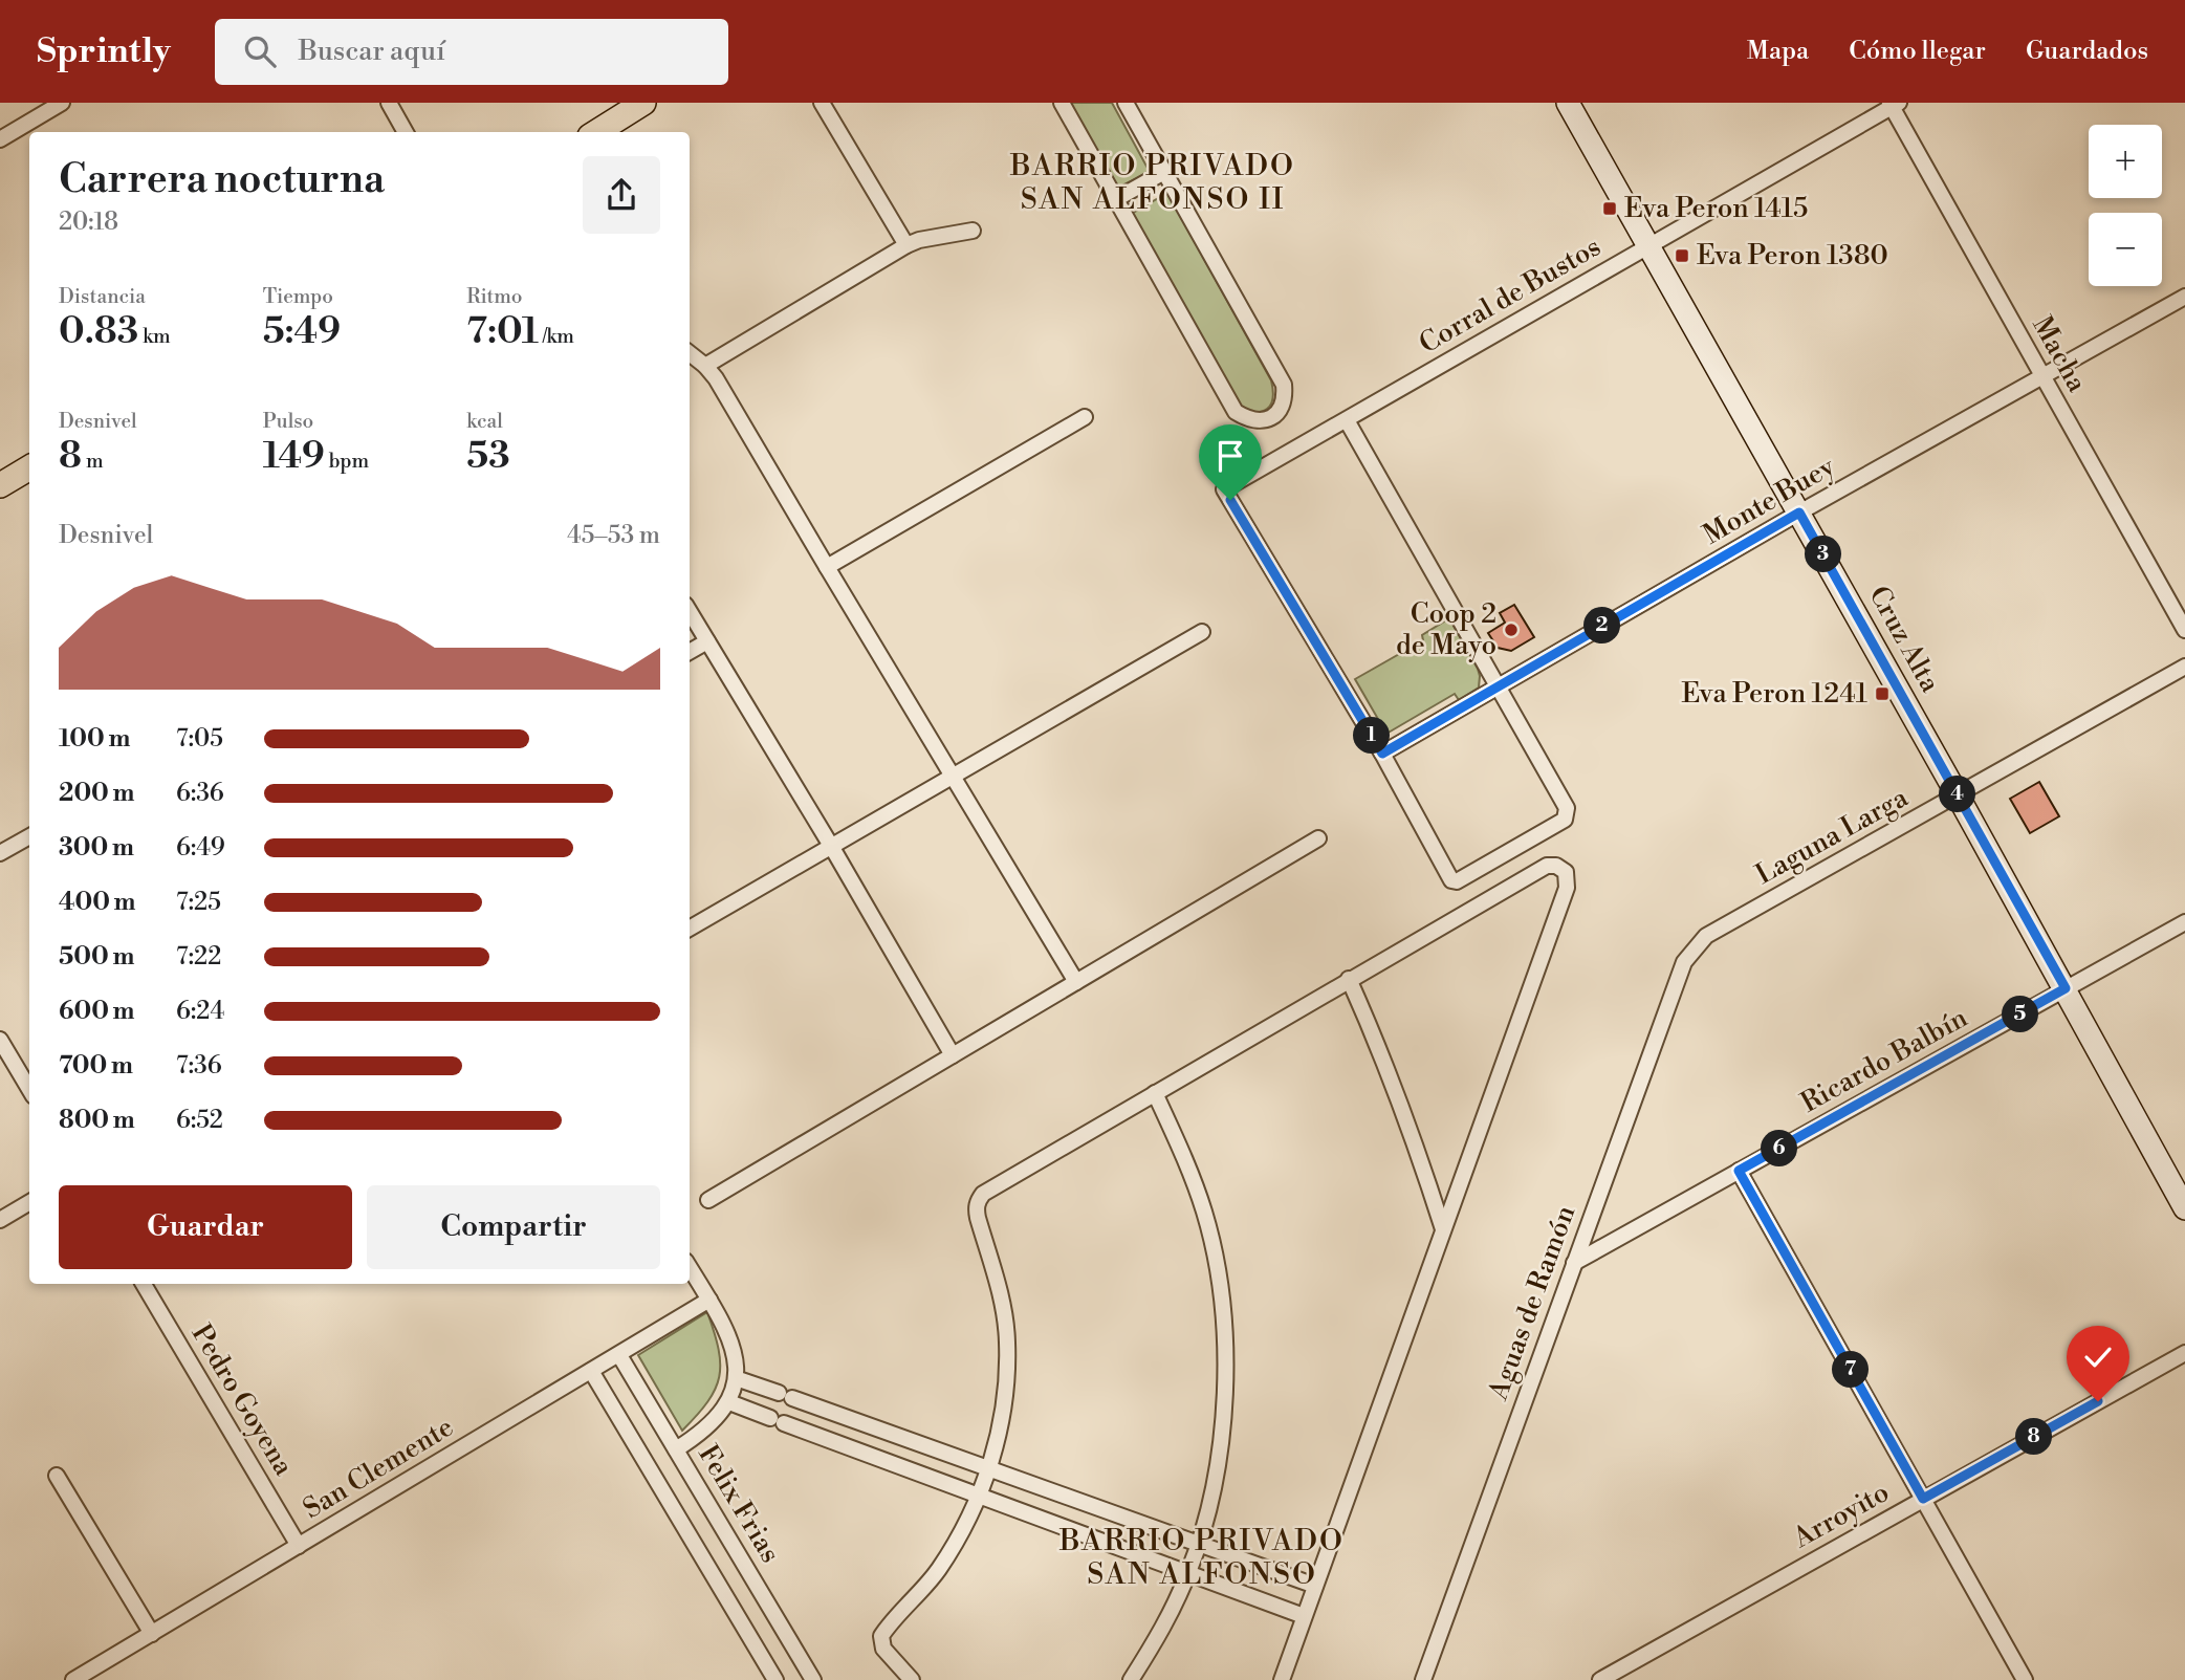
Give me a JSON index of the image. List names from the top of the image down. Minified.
{"streets":{"main road":["Cruz Alta"],"street":["Corral de Bustos","Macha","Monte Buey","Laguna Larga","Ricardo Balbín","Aguas de Ramón","Pedro Goyena","San Clemente","Felix Frias","Arroyito"]},"crossings":[["Corral de Bustos","Macha"],["Corral de Bustos","Monte Buey"],["Corral de Bustos","Cruz Alta"],["Macha","Monte Buey"],["Monte Buey","Cruz Alta"],["Cruz Alta","Laguna Larga"],["Cruz Alta","Ricardo Balbín"],["Laguna Larga","Aguas de Ramón"],["Ricardo Balbín","Aguas de Ramón"],["Pedro Goyena","San Clemente"],["San Clemente","Felix Frias"]],"districts":["BARRIO PRIVADO SAN ALFONSO II","BARRIO PRIVADO SAN ALFONSO"],"places":{"transit":["Eva Peron 1415","Eva Peron 1380","Eva Peron 1241"],"other":["Coop 2 de Mayo"]},"page":{"header":"Sprintly","search":"Buscar aquí","nav":["Mapa","Cómo llegar","Guardados"],"map_buttons":["+","−"],"heading":["Carrera nocturna","20:18"],"stats":[["Distancia","0.83 km"],["Tiempo","5:49"],["Ritmo","7:01 /km"],["Desnivel","8 m"],["Pulso","149 bpm"],["kcal","53"]],"chart":["Desnivel","45–53 m"],"pins":["3","2","1","4","5","6","7","8"],"list":[{"name":"100 m","note":"7:05"},{"name":"200 m","note":"6:36"},{"name":"300 m","note":"6:49"},{"name":"400 m","note":"7:25"},{"name":"500 m","note":"7:22"},{"name":"600 m","note":"6:24"},{"name":"700 m","note":"7:36"},{"name":"800 m","note":"6:52"}],"buttons":["Guardar","Compartir"]}}
